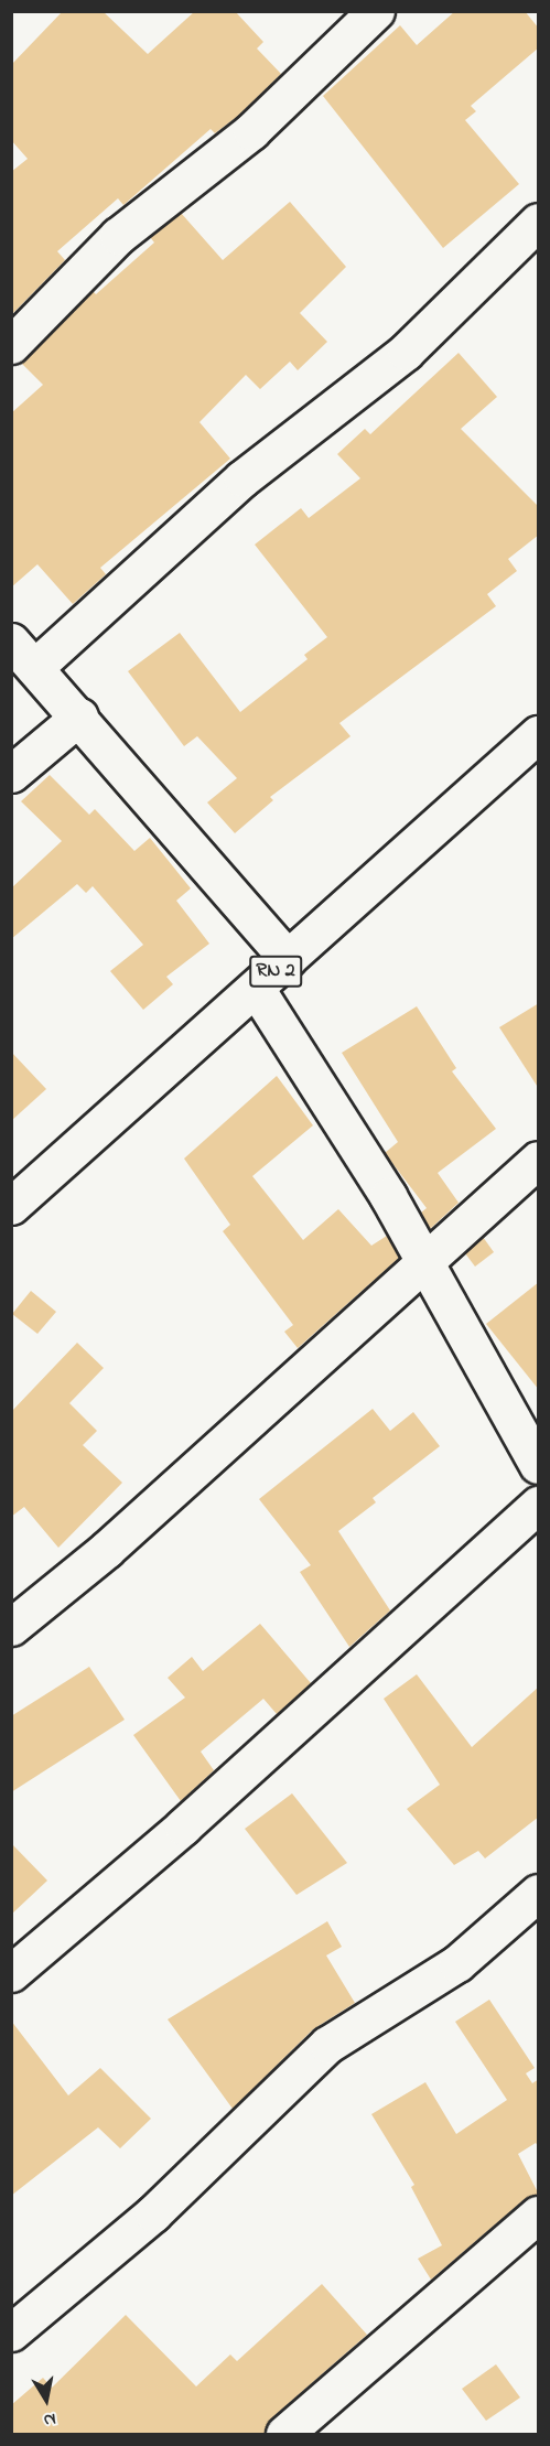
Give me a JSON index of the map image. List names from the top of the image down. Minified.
{"streets":{"main road":["RN 2"]},"north":"bottom"}
